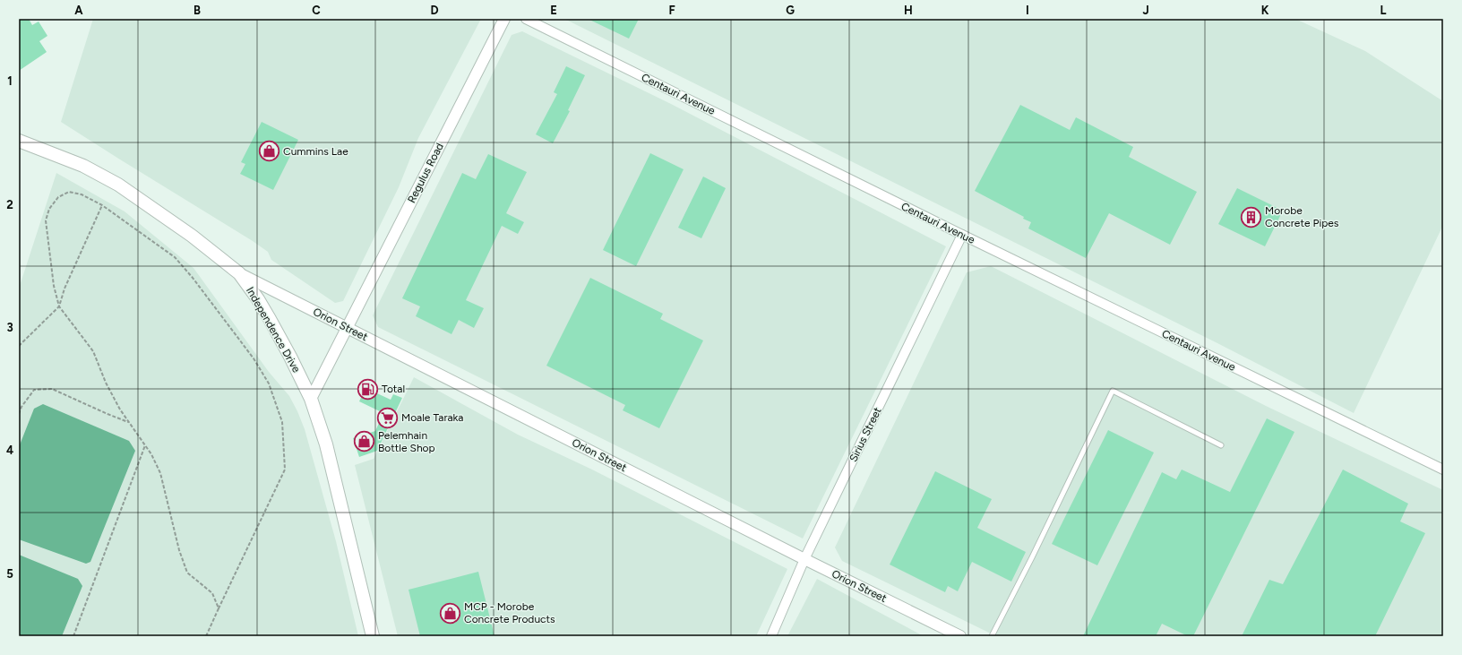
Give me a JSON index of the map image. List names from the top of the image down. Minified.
{"streets":{"main road":["Independence Drive"],"street":["Centauri Avenue","Regulus Road","Orion Street","Sirius Street"]},"crossings":[["Centauri Avenue","Sirius Street"],["Regulus Road","Orion Street"],["Regulus Road","Independence Drive"],["Orion Street","Independence Drive"],["Orion Street","Sirius Street"]],"places":{"shop":["Cummins Lae","Pelemhain Bottle Shop","MCP - Morobe Concrete Products"],"building":["Morobe Concrete Pipes"],"fuel station":["Total"],"supermarket":["Moale Taraka"]},"grid":{"columns":["A","B","C","D","E","F","G","H","I","J","K","L"],"rows":["1","2","3","4","5"]}}
